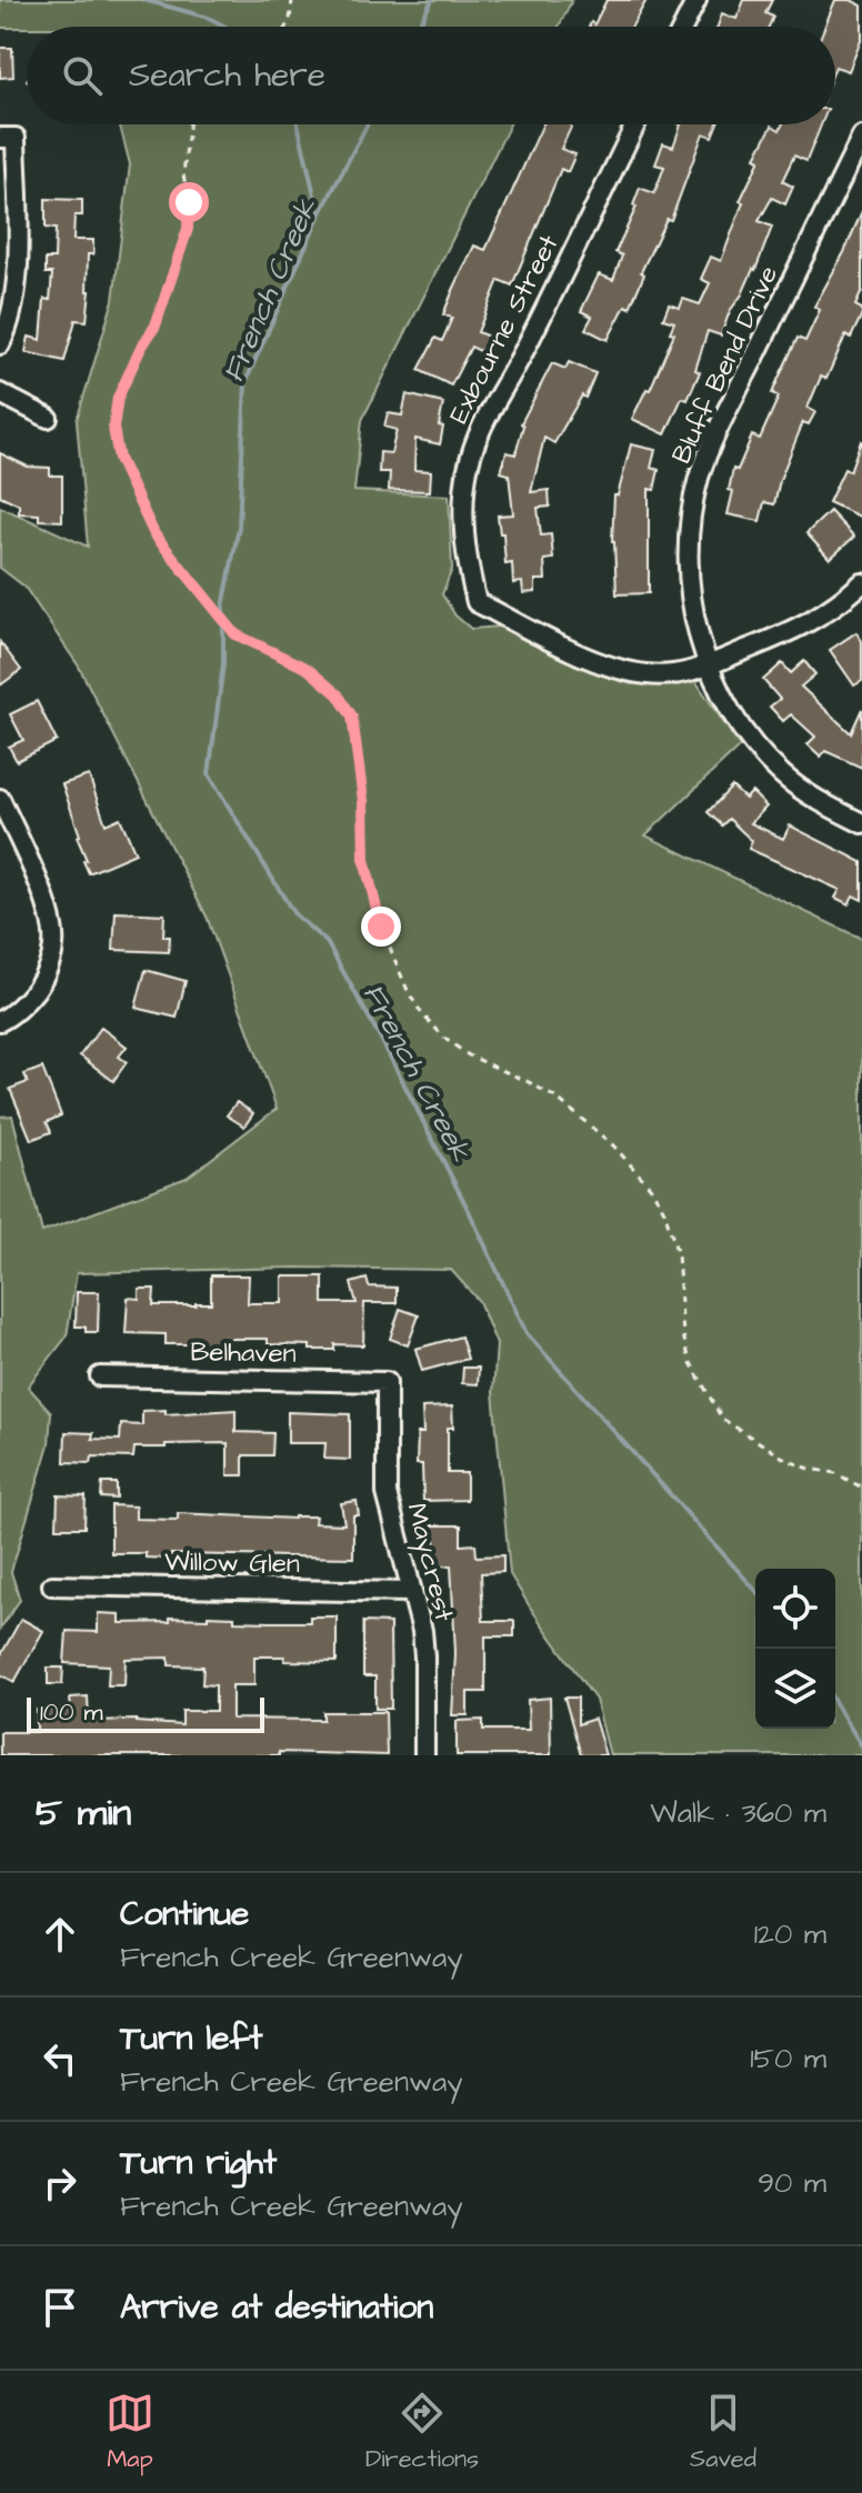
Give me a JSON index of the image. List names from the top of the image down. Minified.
{"streets":{"street":["Exbourne Street","Bluff Bend Drive","Belhaven","Willow Glen","Maycrest"]},"crossings":[["Exbourne Street","Bluff Bend Drive"],["Belhaven","Maycrest"],["Willow Glen","Maycrest"]],"water":["French Creek"],"scale_bar":"100 m","page":{"search":"Search here","scale":"100 m","heading":["5 min","Walk · 360 m"],"list":[["Continue","French Creek Greenway","120 m"],["Turn left","French Creek Greenway","150 m"],["Turn right","French Creek Greenway","90 m"],"Arrive at destination"],"nav":["Map","Directions","Saved"]}}
